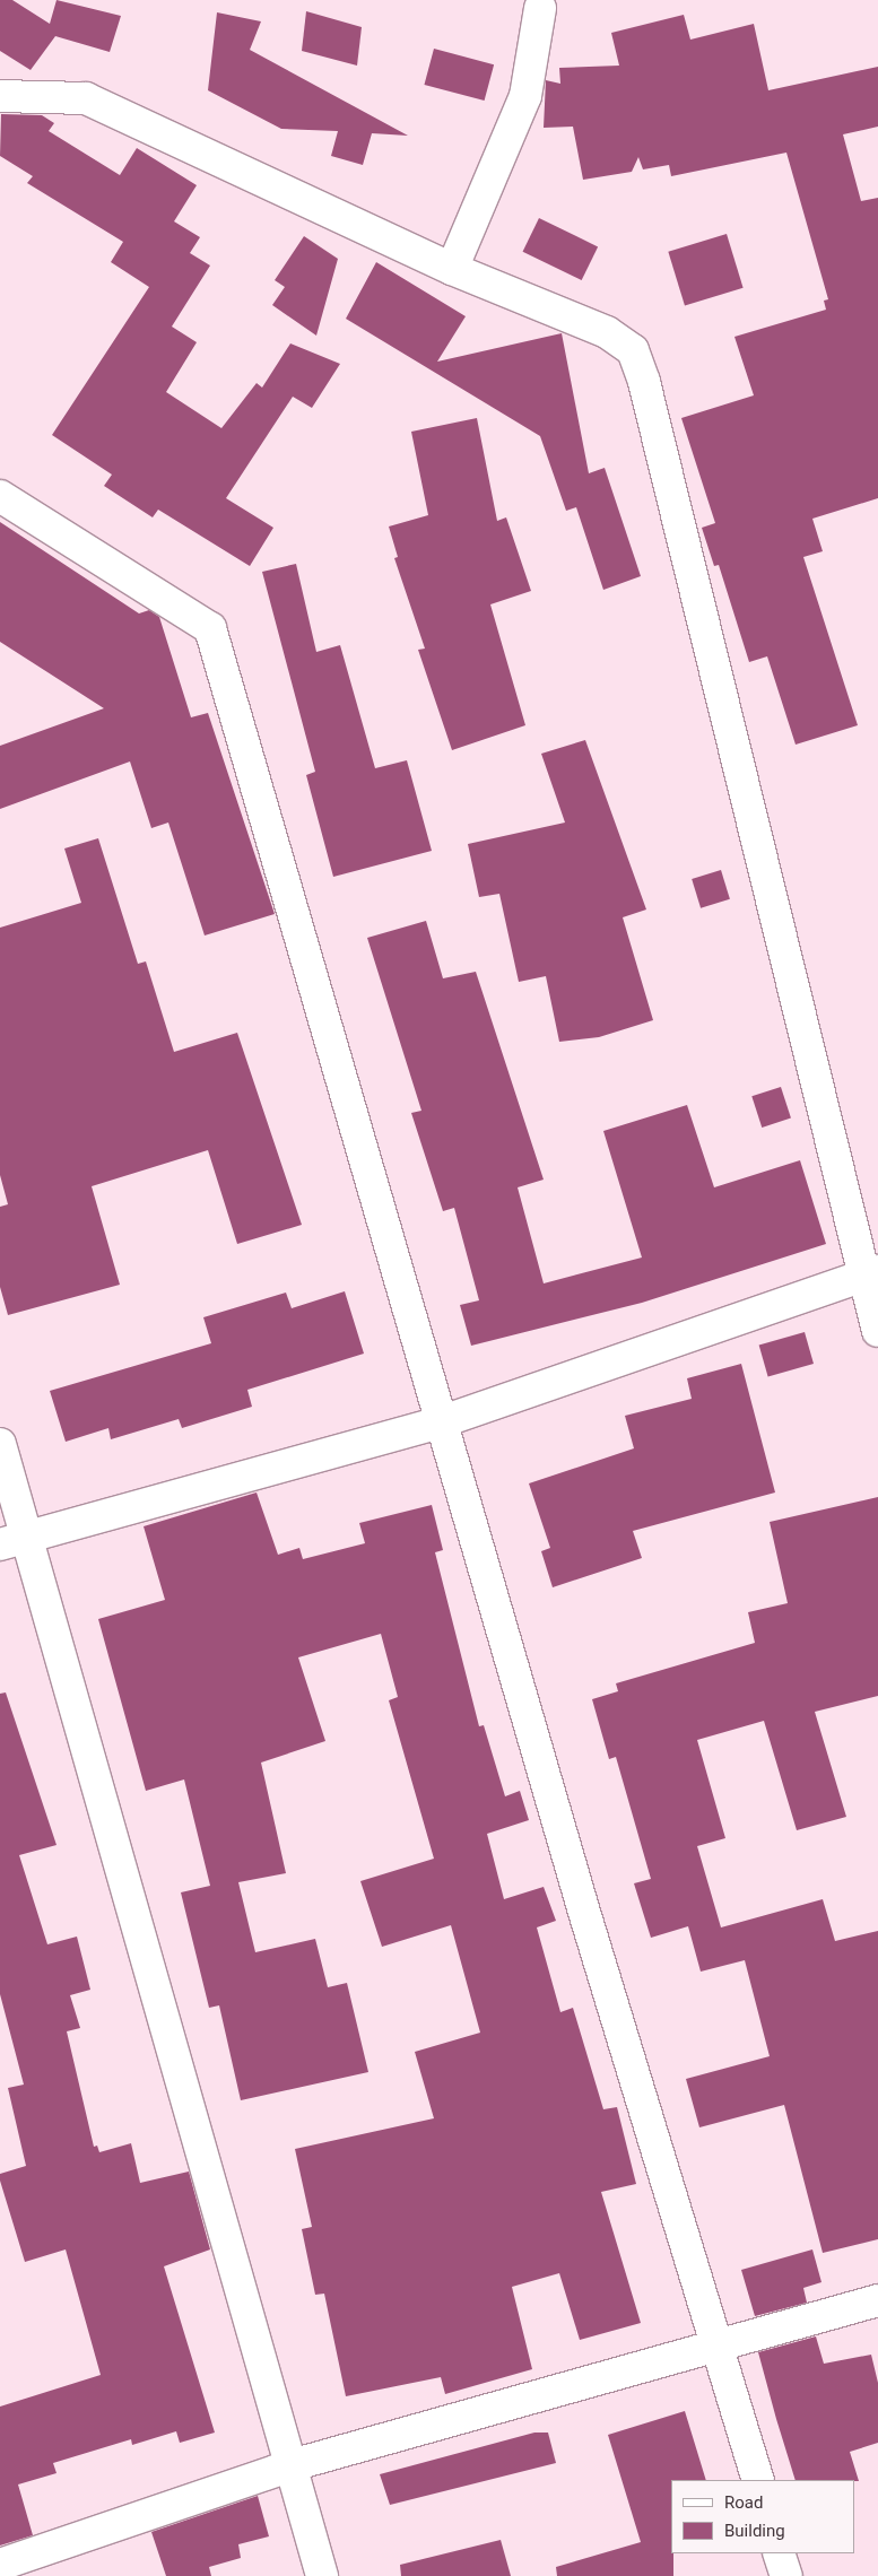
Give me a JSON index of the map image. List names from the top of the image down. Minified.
{"legend":["Road","Building"]}
